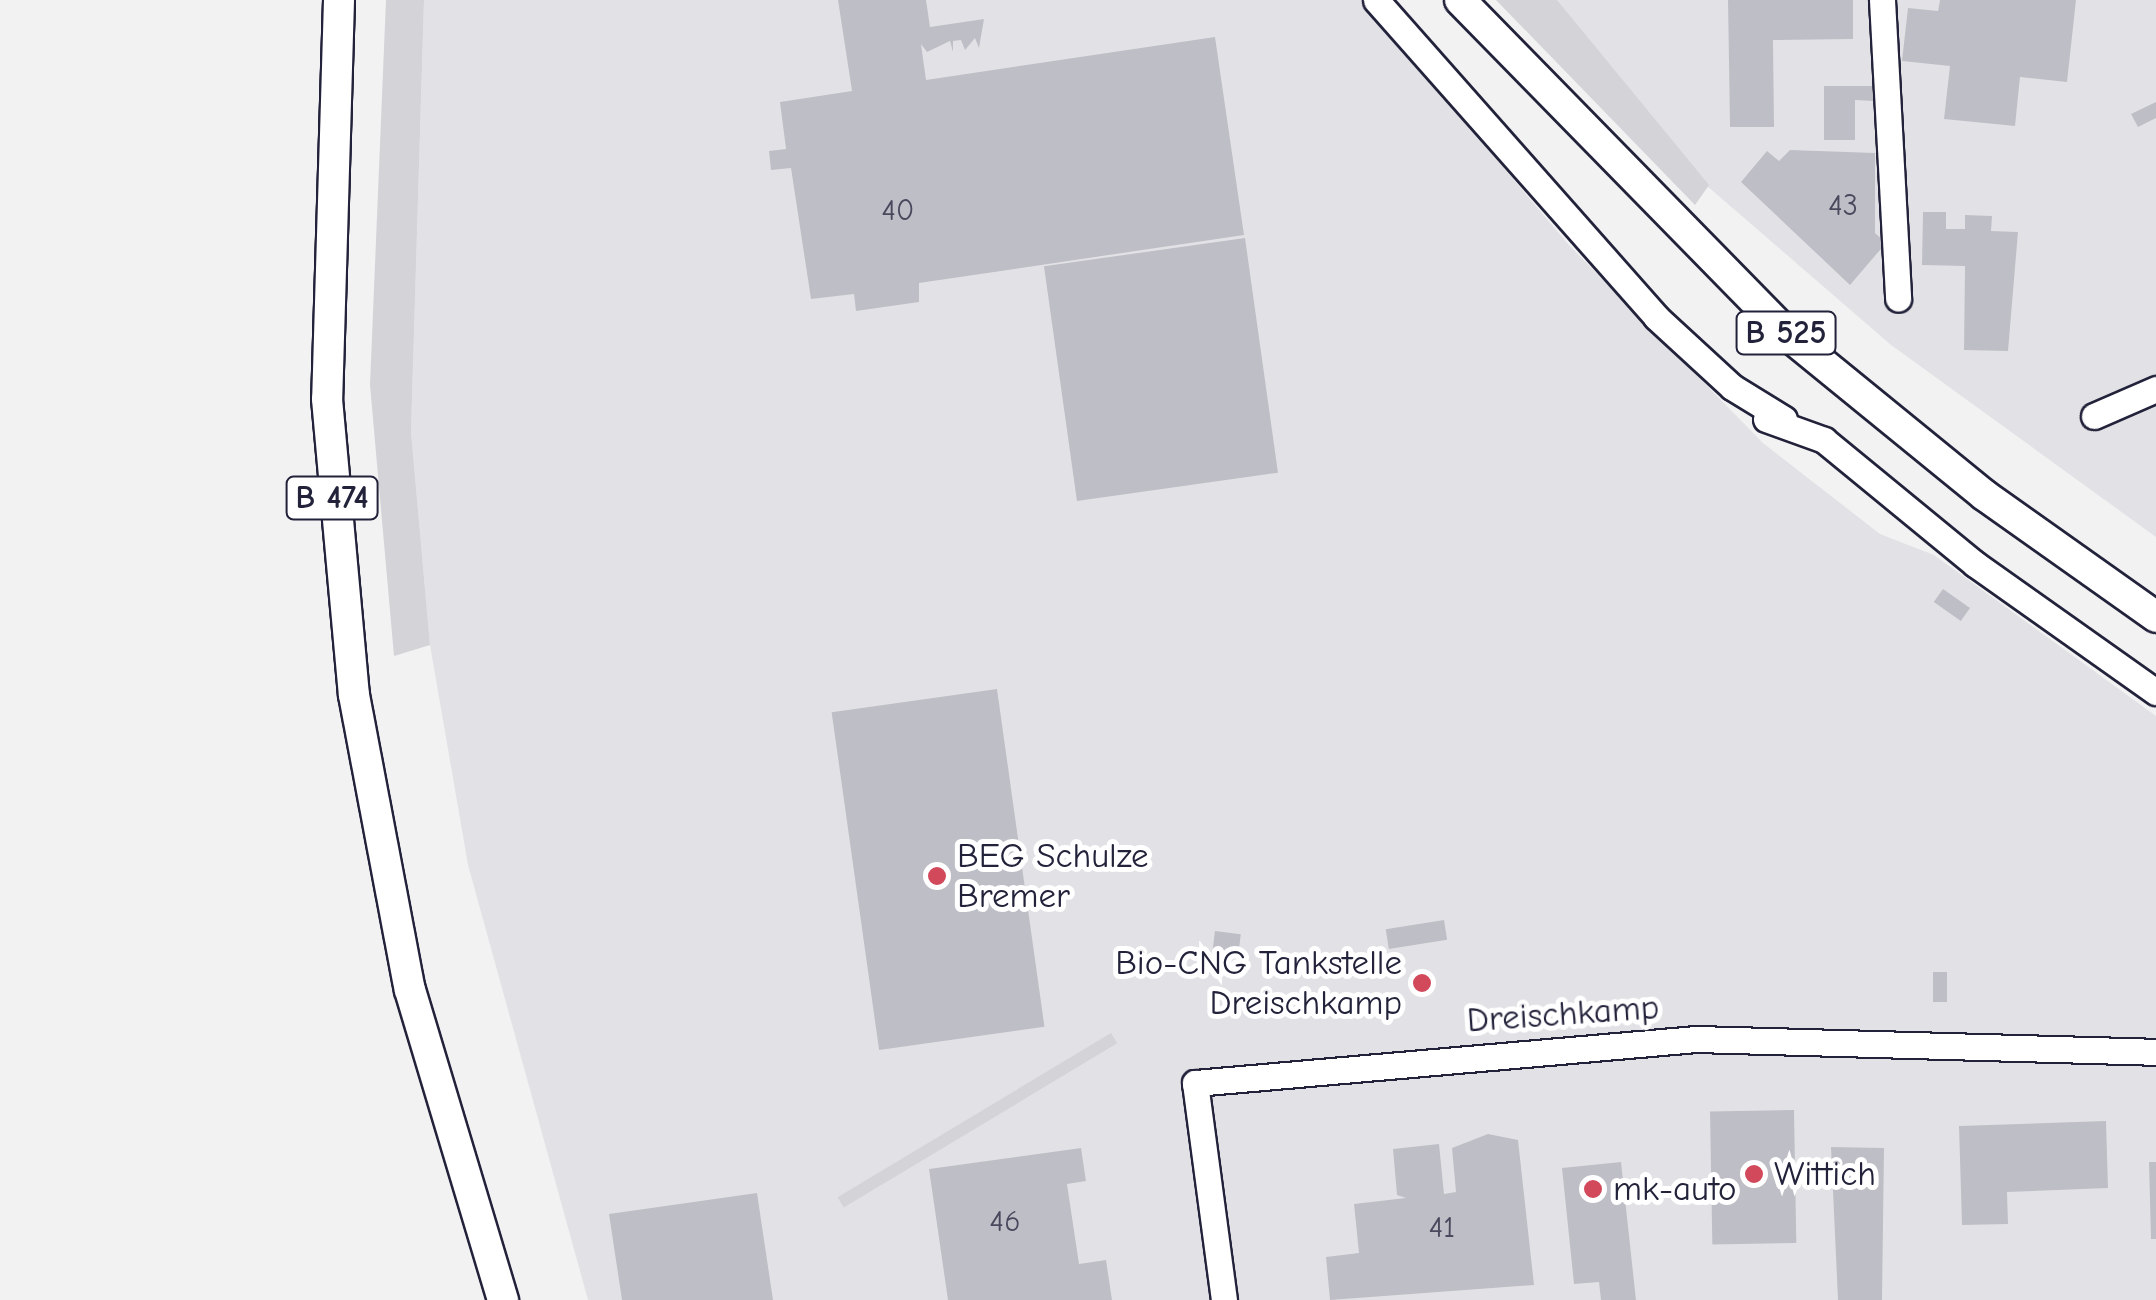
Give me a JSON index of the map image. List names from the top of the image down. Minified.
{"streets":{"main road":["B 525","B 474"],"street":["Dreischkamp"]},"places":["BEG Schulze Bremer","Bio-CNG Tankstelle Dreischkamp","Wittich","mk-auto"],"house_numbers":["43","40","46","41"]}
